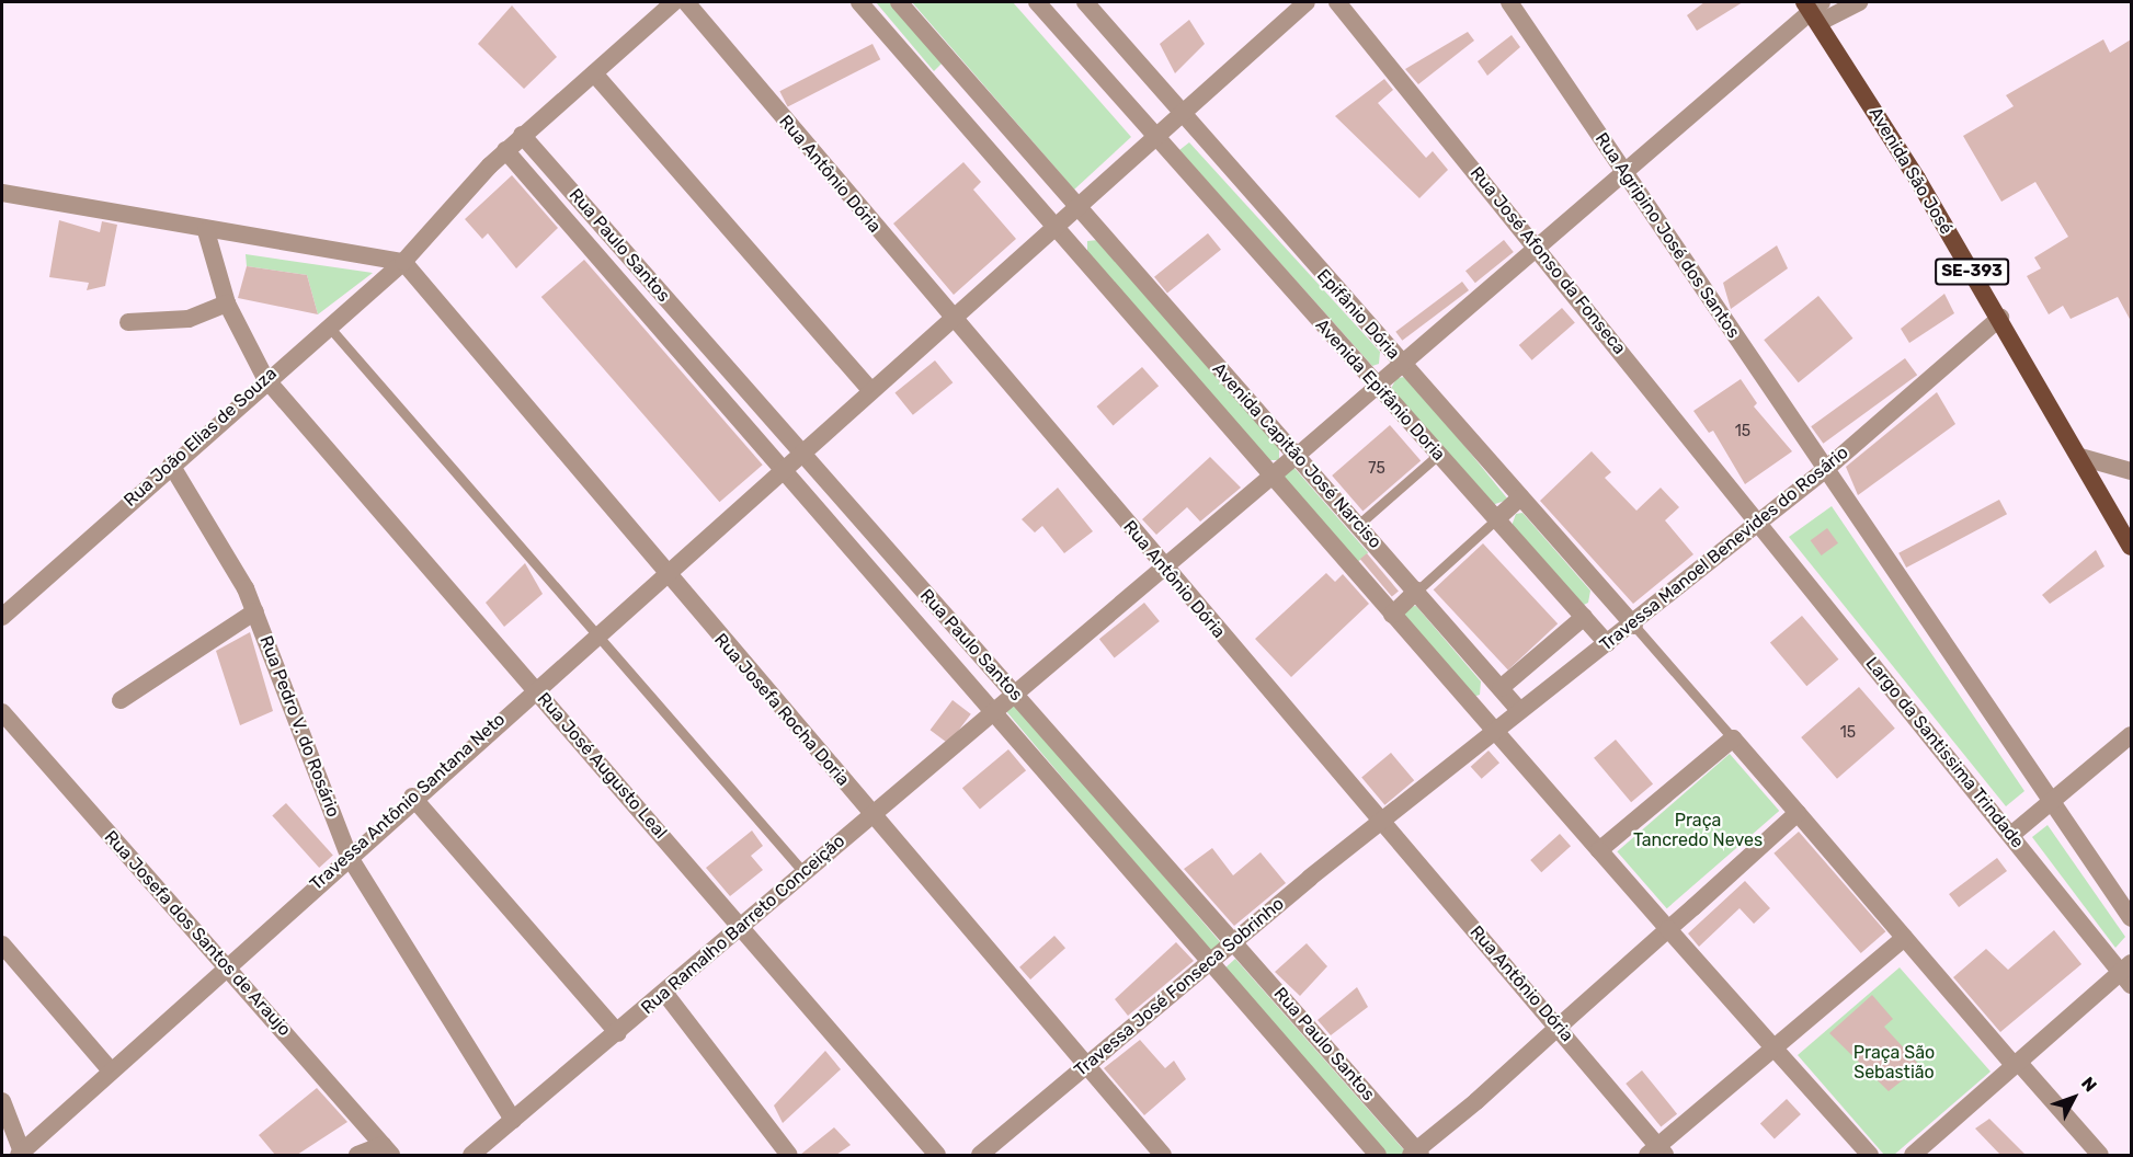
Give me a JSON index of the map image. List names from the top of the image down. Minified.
{"streets":{"main road":["Avenida São José","SE-393"],"street":["Rua Antônio Dória","Rua Agripino José dos Santos","Rua Paulo Santos","Rua José Afonso da Fonseca","Epifânio Dória","Avenida Epifânio Doria","Rua João Elias de Souza","Avenida Capitão José Narciso","Travessa Manoel Benevides do Rosário","Rua Josefa Rocha Doria","Rua Pedro V. do Rosário","Largo da Santissima Trindade","Rua José Augusto Leal","Travessa Antônio Santana Neto","Rua Ramalho Barreto Conceição","Rua Josefa dos Santos de Araujo","Travessa José Fonseca Sobrinho"]},"crossings":[["Avenida São José","Travessa Manoel Benevides do Rosário"],["Rua Antônio Dória","Travessa Manoel Benevides do Rosário"],["Rua Antônio Dória","Travessa Antônio Santana Neto"],["Rua Antônio Dória","Rua Ramalho Barreto Conceição"],["Rua Antônio Dória","Travessa José Fonseca Sobrinho"],["Rua Agripino José dos Santos","Travessa Manoel Benevides do Rosário"],["Rua Paulo Santos","Rua João Elias de Souza"],["Rua Paulo Santos","Travessa Antônio Santana Neto"],["Rua Paulo Santos","Rua Ramalho Barreto Conceição"],["Rua Paulo Santos","Travessa José Fonseca Sobrinho"],["Rua José Afonso da Fonseca","Travessa Manoel Benevides do Rosário"],["Rua José Afonso da Fonseca","Largo da Santissima Trindade"],["Epifânio Dória","Travessa Manoel Benevides do Rosário"],["Epifânio Dória","Travessa Antônio Santana Neto"],["Avenida Epifânio Doria","Travessa Manoel Benevides do Rosário"],["Avenida Epifânio Doria","Travessa Antônio Santana Neto"],["Rua João Elias de Souza","Rua Josefa Rocha Doria"],["Rua João Elias de Souza","Rua Pedro V. do Rosário"],["Rua João Elias de Souza","Rua José Augusto Leal"],["Avenida Capitão José Narciso","Travessa Manoel Benevides do Rosário"],["Avenida Capitão José Narciso","Travessa Antônio Santana Neto"],["Avenida Capitão José Narciso","Rua Ramalho Barreto Conceição"],["Travessa Manoel Benevides do Rosário","Largo da Santissima Trindade"],["Travessa Manoel Benevides do Rosário","Travessa José Fonseca Sobrinho"],["Rua Josefa Rocha Doria","Travessa Antônio Santana Neto"],["Rua Josefa Rocha Doria","Rua Ramalho Barreto Conceição"],["Rua Josefa Rocha Doria","Travessa José Fonseca Sobrinho"],["Rua Pedro V. do Rosário","Travessa Antônio Santana Neto"],["Rua Pedro V. do Rosário","Rua Ramalho Barreto Conceição"],["Rua José Augusto Leal","Travessa Antônio Santana Neto"],["Rua José Augusto Leal","Rua Ramalho Barreto Conceição"],["Travessa Antônio Santana Neto","Rua Josefa dos Santos de Araujo"]],"parks":["Praça Tancredo Neves","Praça São Sebastião"],"house_numbers":["15","75","15"],"north":"top right"}
